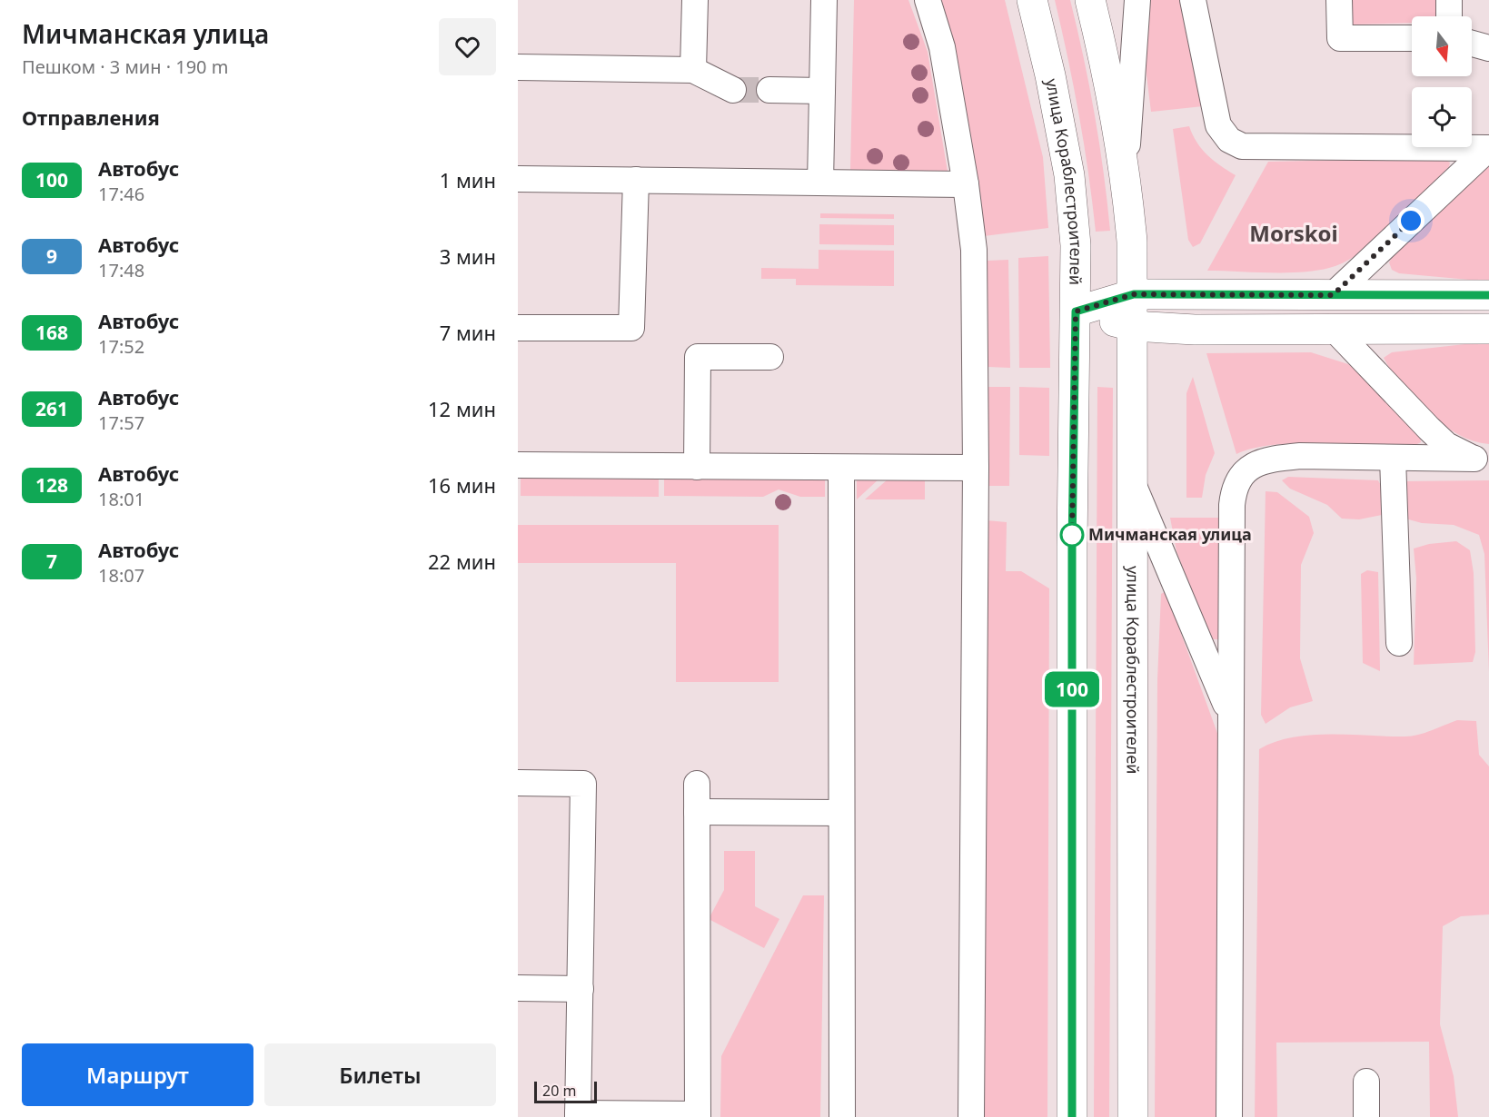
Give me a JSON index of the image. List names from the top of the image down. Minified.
{"streets":{"main road":["улица Кораблестроителей"]},"districts":["Morskoi"],"places":["Мичманская улица"],"lines":["bus line 100"],"scale_bar":"20 m","north":"bottom","page":{"heading":[["Мичманская улица","Пешком · 3 мин · 190 m"],"Отправления"],"on_map":"100","list":[{"mark":"100","name":"Автобус","note":"17:46","value":"1 мин"},{"mark":"9","name":"Автобус","note":"17:48","value":"3 мин"},{"mark":"168","name":"Автобус","note":"17:52","value":"7 мин"},{"mark":"261","name":"Автобус","note":"17:57","value":"12 мин"},{"mark":"128","name":"Автобус","note":"18:01","value":"16 мин"},{"mark":"7","name":"Автобус","note":"18:07","value":"22 мин"}],"buttons":["Маршрут","Билеты"],"scale":"20 m"}}
